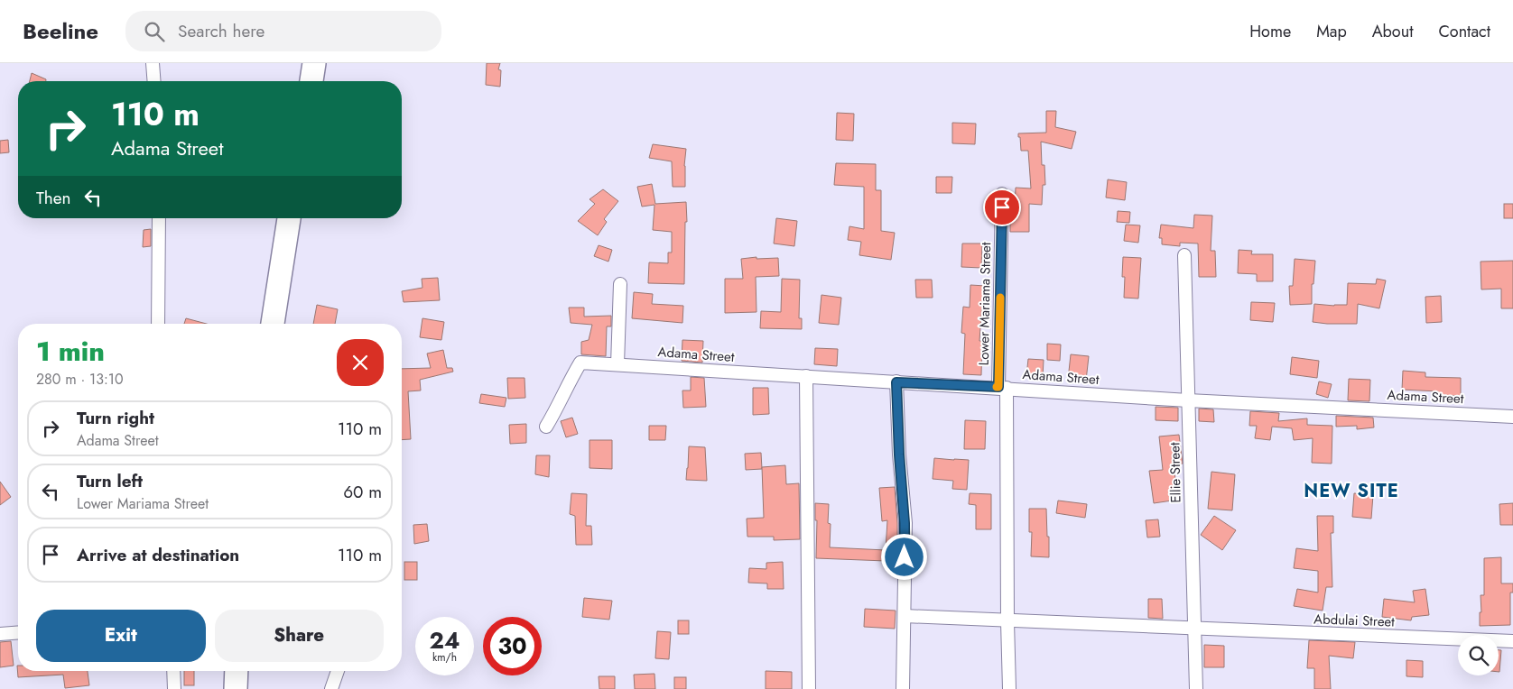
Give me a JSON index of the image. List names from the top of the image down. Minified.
{"streets":{"street":["Lower Mariama Street","Adama Street","Ellie Street","Abdulai Street"]},"crossings":[["Lower Mariama Street","Adama Street"],["Lower Mariama Street","Abdulai Street"],["Adama Street","Ellie Street"],["Ellie Street","Abdulai Street"]],"districts":["NEW SITE"],"page":{"header":"Beeline","search":"Search here","nav":["Home","Map","About","Contact"],"turn":["110 m","Adama Street"],"then":"Then","heading":["1 min","280 m · 13:10"],"list":[{"name":"Turn right","note":"Adama Street","value":"110 m"},{"name":"Turn left","note":"Lower Mariama Street","value":"60 m"},{"name":"Arrive at destination","value":"110 m"}],"buttons":["Exit","Share"],"speed":"24 km/h","limit":"30"}}
